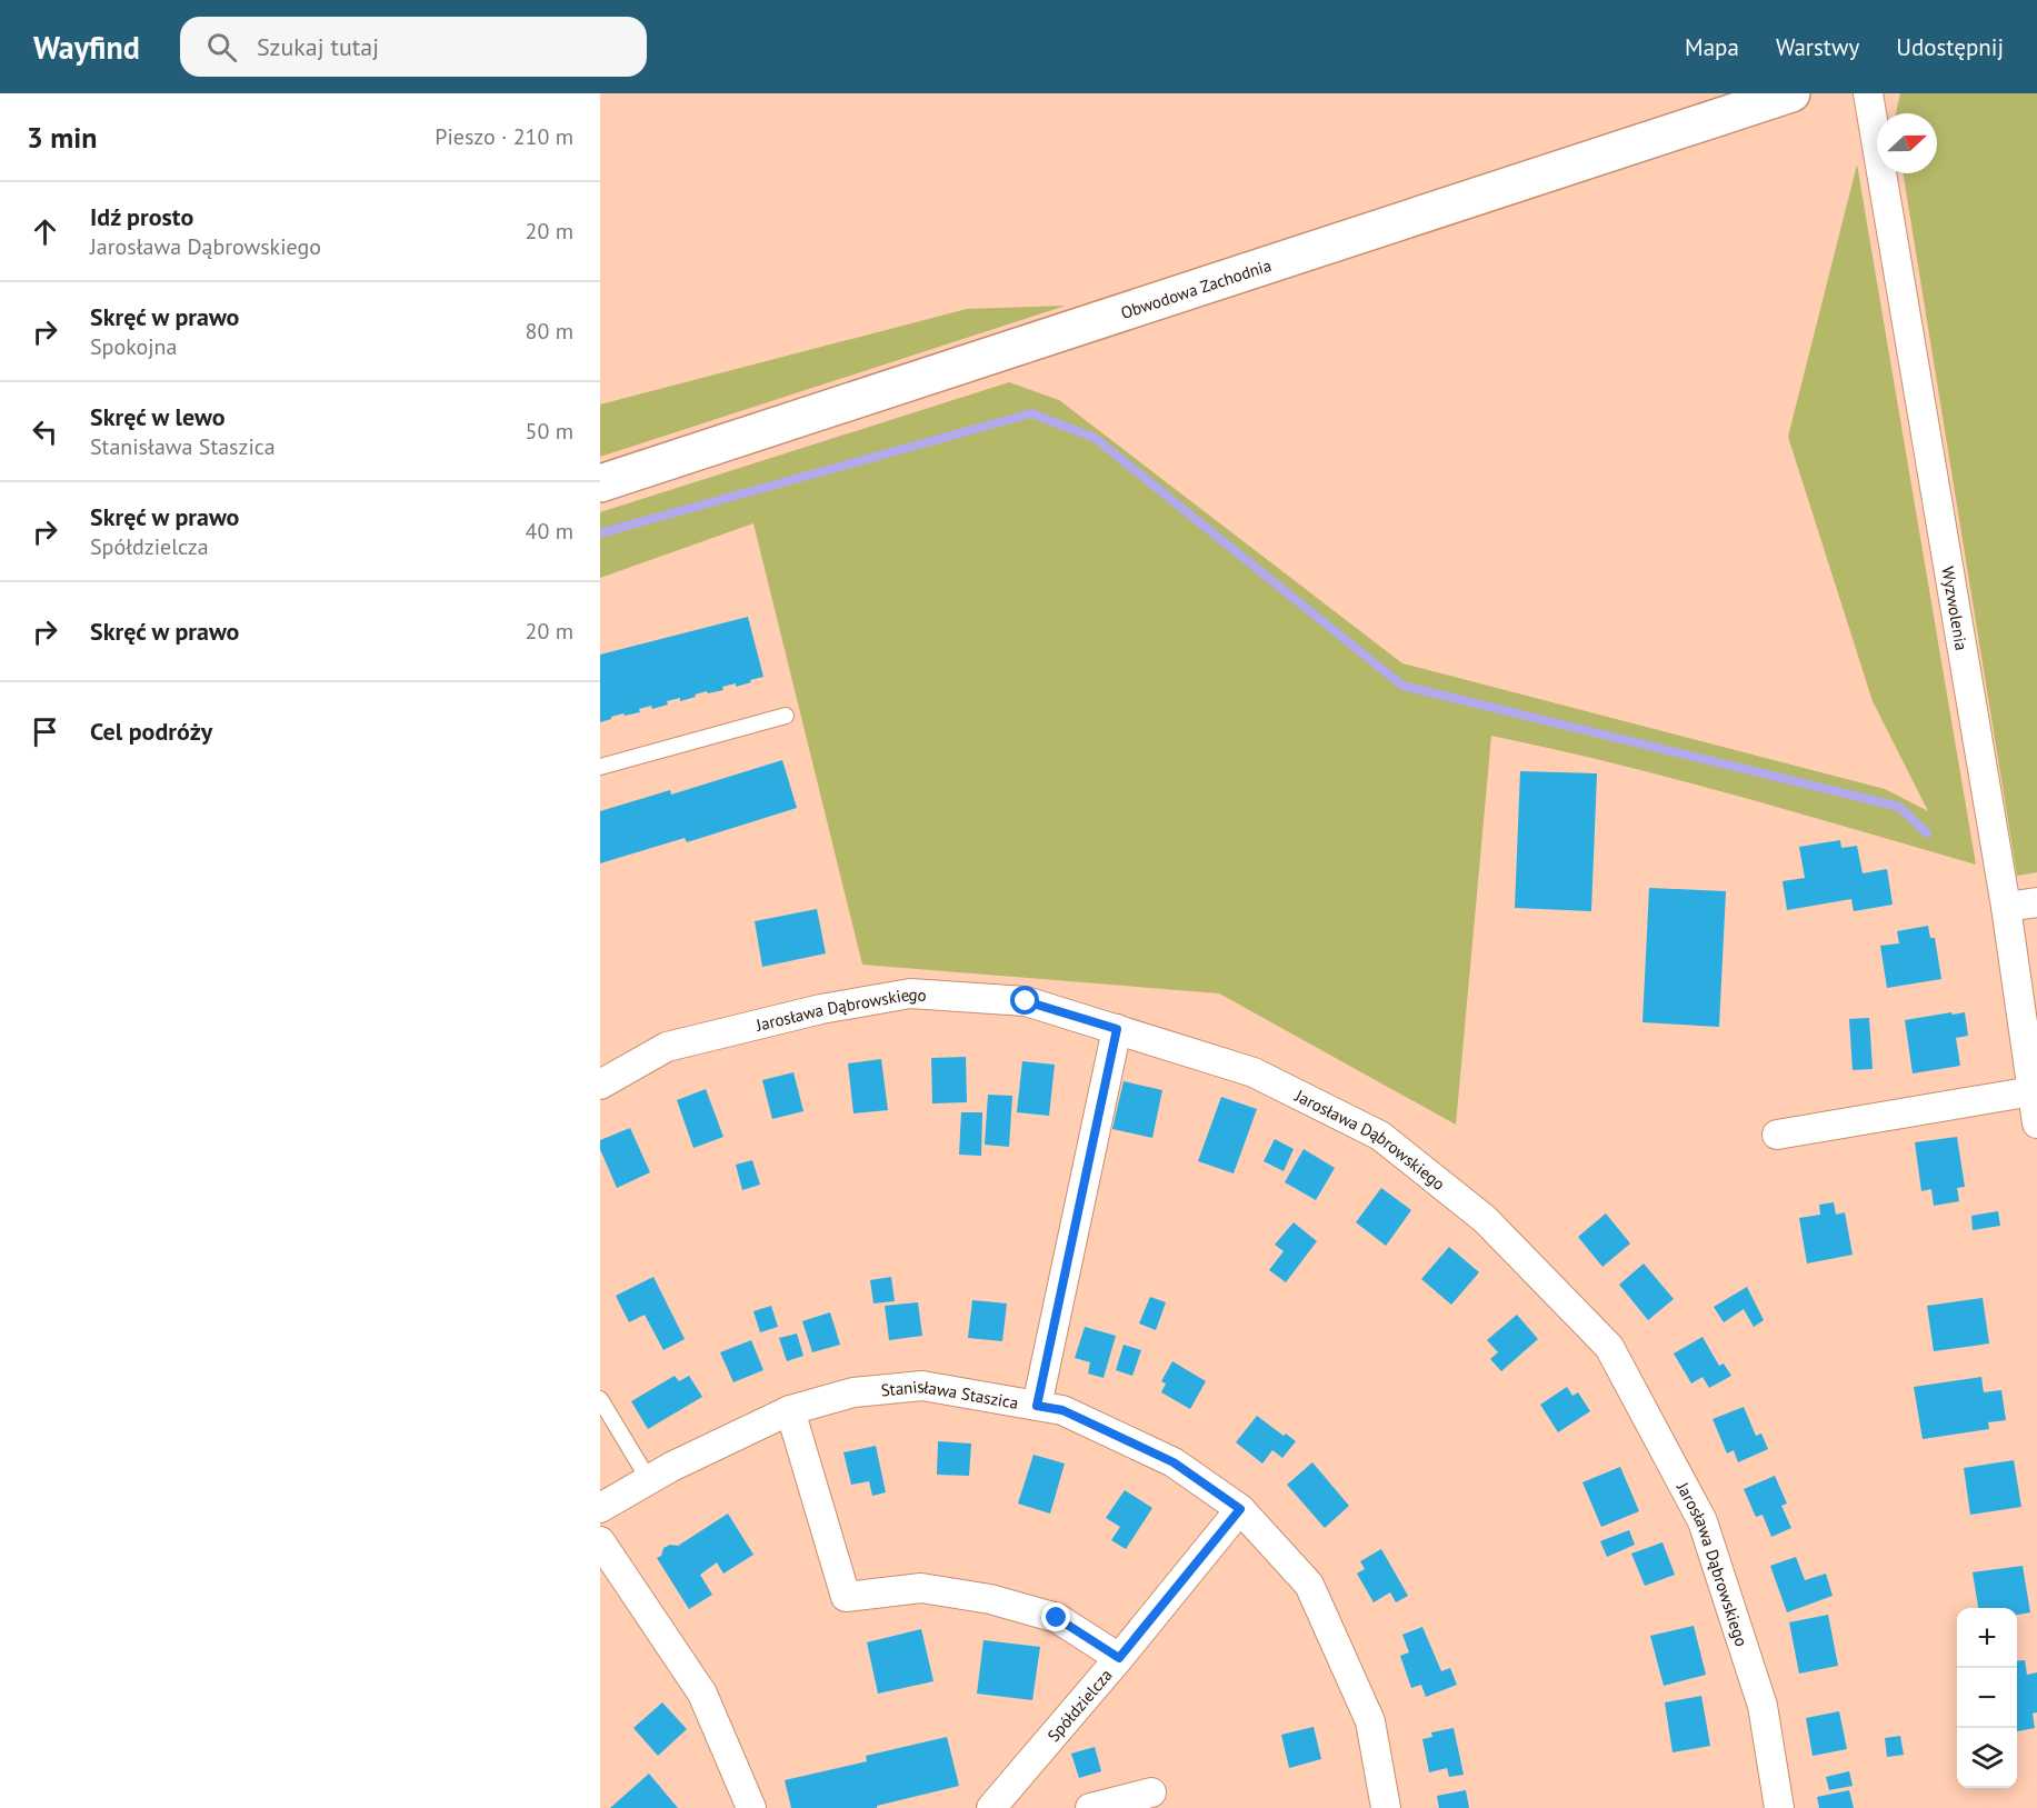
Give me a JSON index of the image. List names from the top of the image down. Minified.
{"streets":{"main road":["Obwodowa Zachodnia"],"street":["Wyzwolenia","Jarosława Dąbrowskiego","Stanisława Staszica","Spółdzielcza"]},"crossings":[["Stanisława Staszica","Spółdzielcza"]],"north":"right","page":{"header":"Wayfind","search":"Szukaj tutaj","nav":["Mapa","Warstwy","Udostępnij"],"heading":["3 min","Pieszo · 210 m"],"list":[["Idź prosto","Jarosława Dąbrowskiego","20 m"],["Skręć w prawo","Spokojna","80 m"],["Skręć w lewo","Stanisława Staszica","50 m"],["Skręć w prawo","Spółdzielcza","40 m"],["Skręć w prawo","20 m"],"Cel podróży"],"map_buttons":["+","−"]}}
